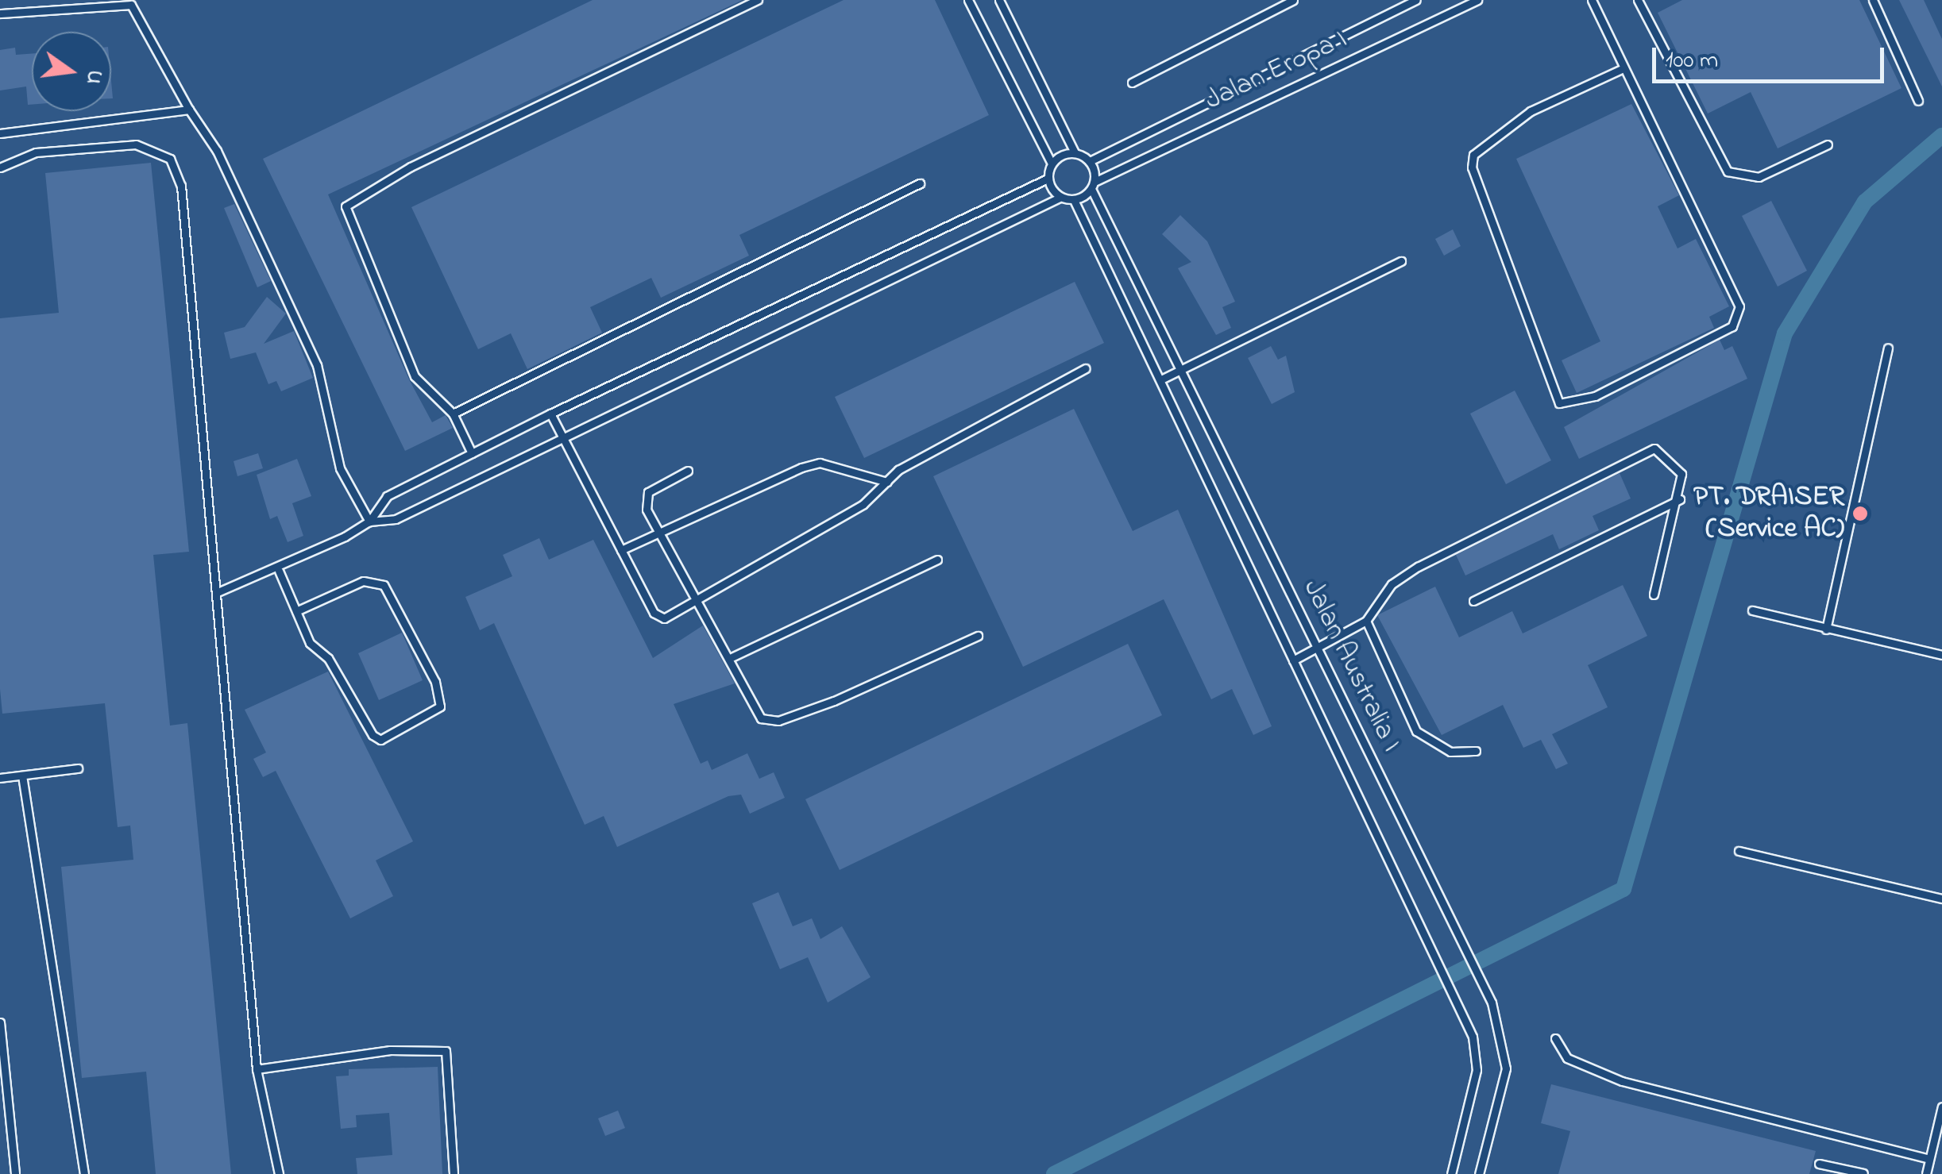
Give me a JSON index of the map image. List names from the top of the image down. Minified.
{"streets":{"lane":["Jalan Eropa I","Jalan Australia I"]},"crossings":[["Jalan Eropa I","Jalan Australia I"]],"places":["PT. DRAISER (Service AC)"],"scale_bar":"100 m","north":"right"}
